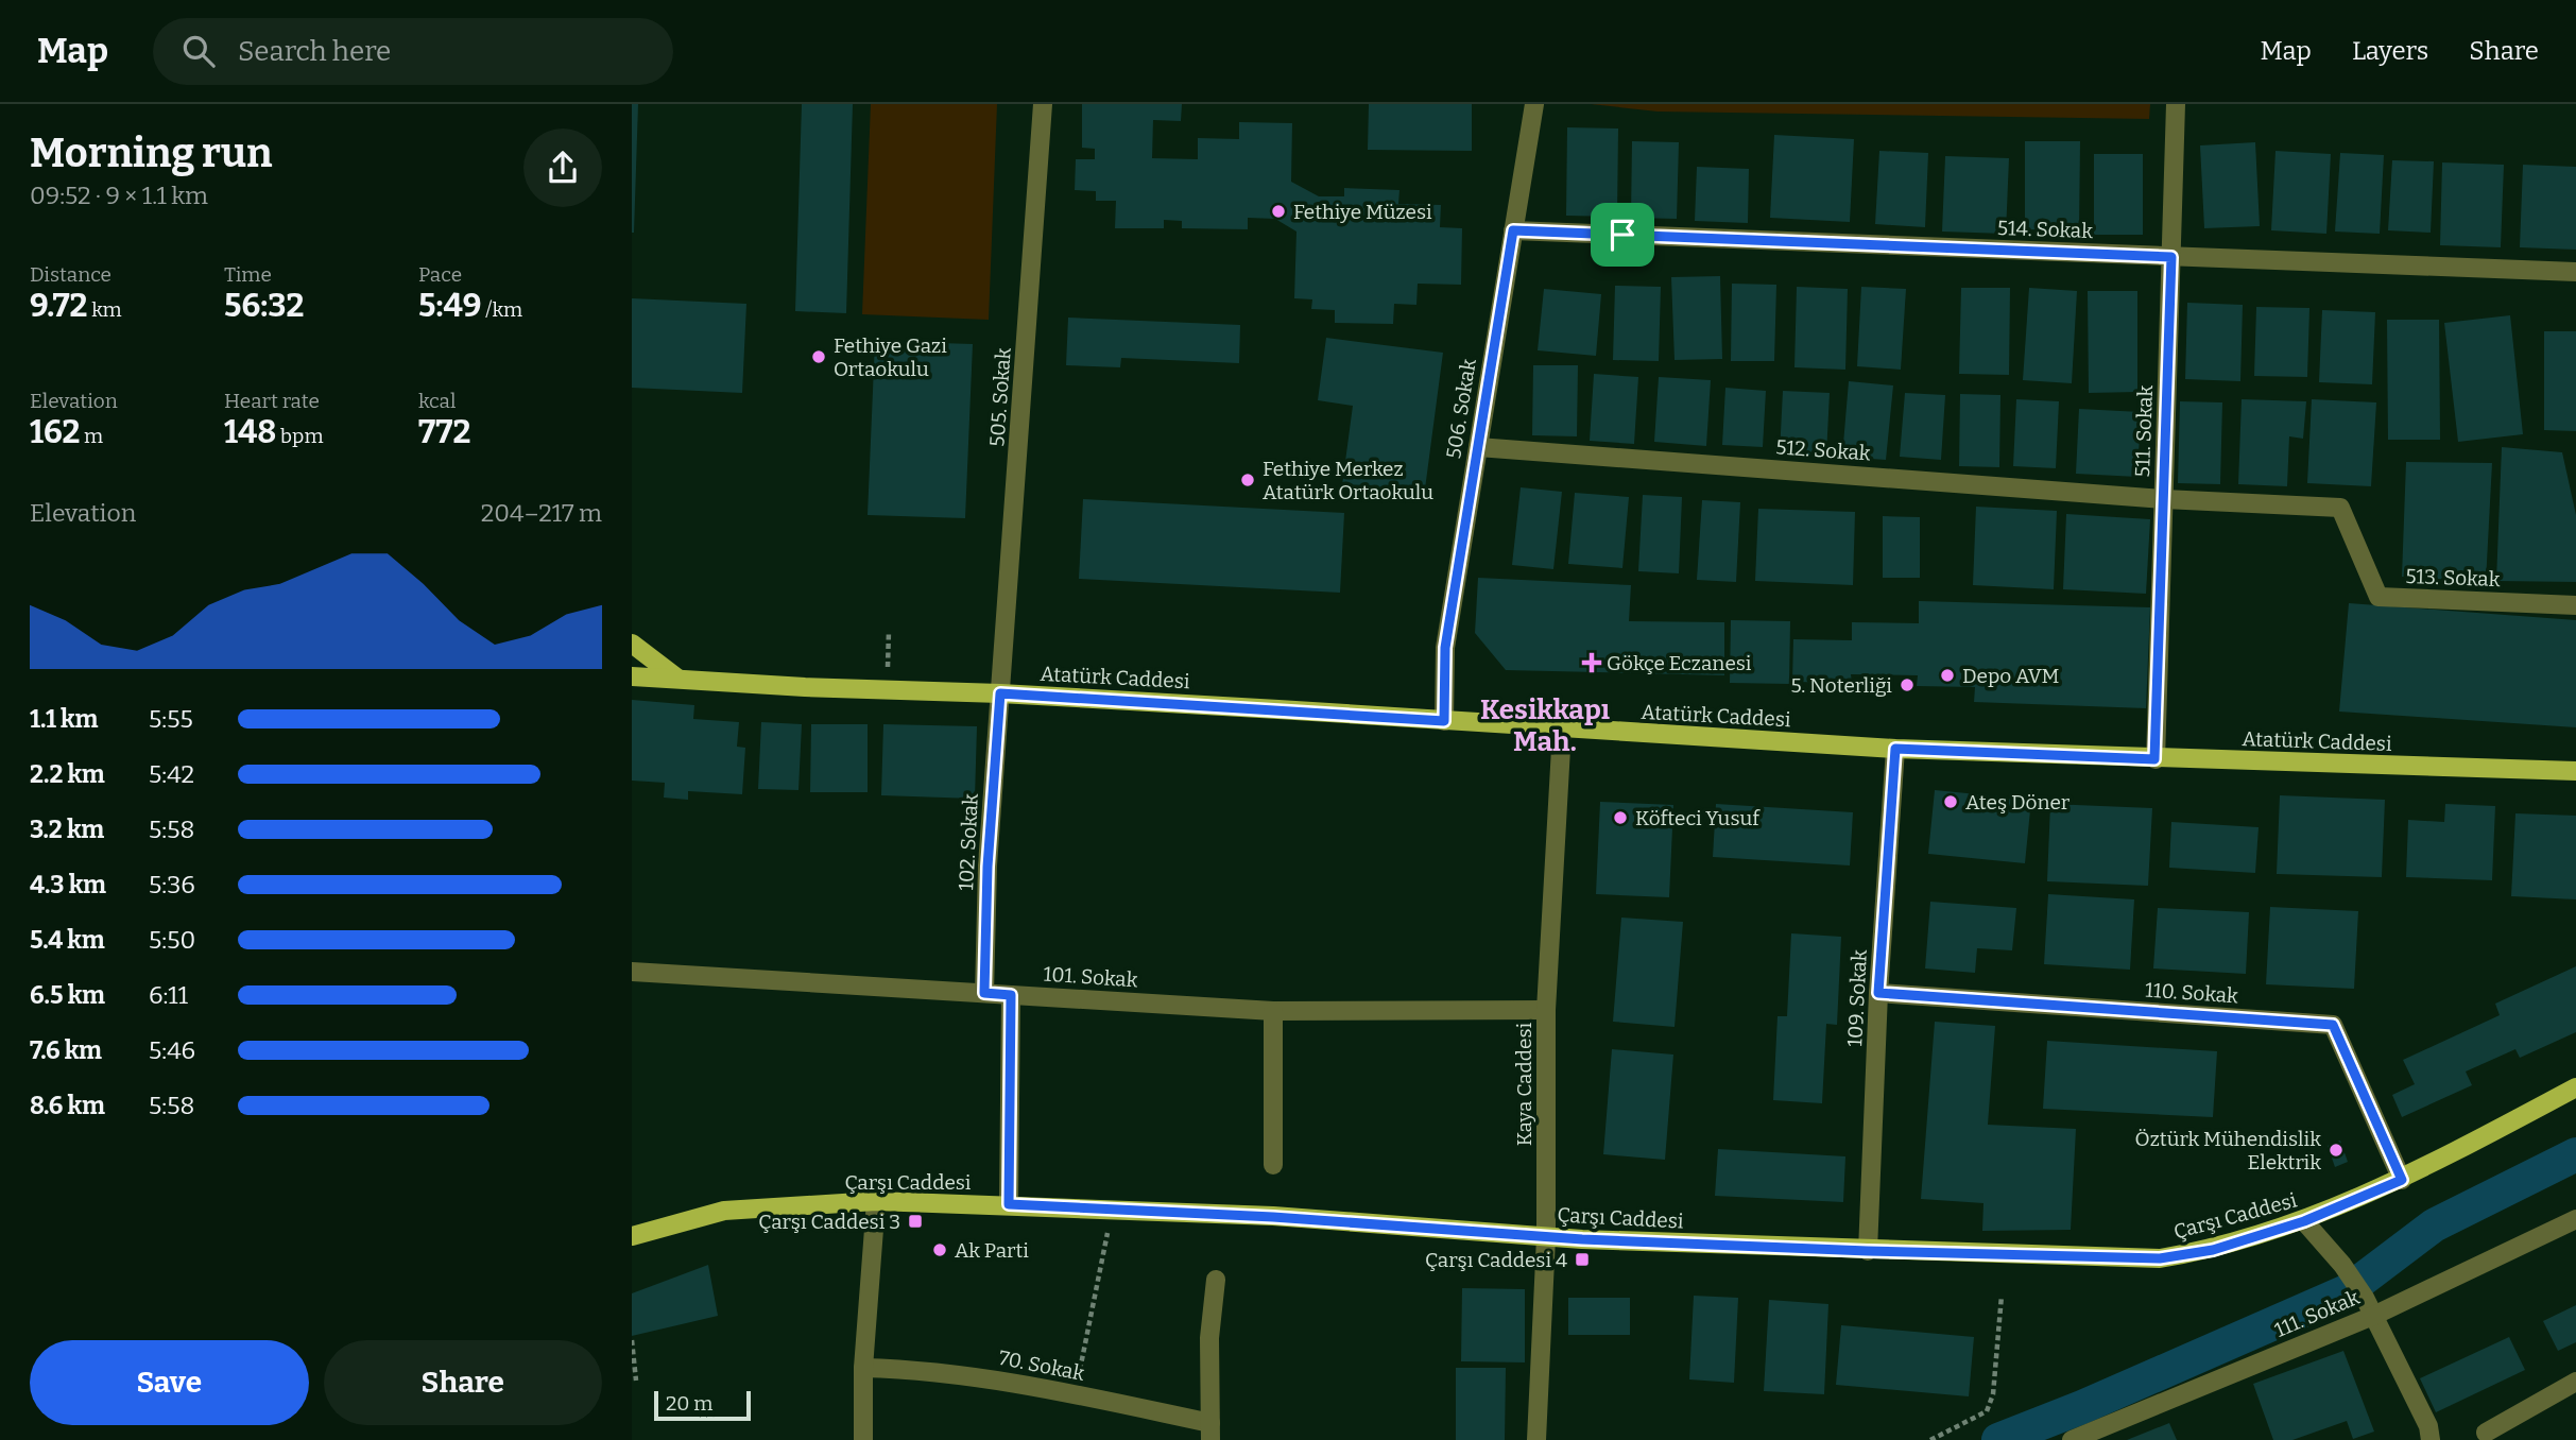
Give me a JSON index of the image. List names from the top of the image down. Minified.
{"streets":{"main road":["Atatürk Caddesi","Çarşı Caddesi"],"street":["514. Sokak","505. Sokak","506. Sokak","511. Sokak","512. Sokak","513. Sokak","102. Sokak","101. Sokak","110. Sokak","109. Sokak","Kaya Caddesi","111. Sokak","70. Sokak"]},"crossings":[["514. Sokak","506. Sokak"],["514. Sokak","511. Sokak"],["505. Sokak","Atatürk Caddesi"],["505. Sokak","102. Sokak"],["506. Sokak","512. Sokak"],["506. Sokak","Atatürk Caddesi"],["511. Sokak","512. Sokak"],["511. Sokak","513. Sokak"],["511. Sokak","Atatürk Caddesi"],["512. Sokak","513. Sokak"],["Atatürk Caddesi","102. Sokak"],["Atatürk Caddesi","109. Sokak"],["Atatürk Caddesi","Kaya Caddesi"],["102. Sokak","101. Sokak"],["101. Sokak","Kaya Caddesi"],["110. Sokak","109. Sokak"],["110. Sokak","Çarşı Caddesi"],["109. Sokak","Çarşı Caddesi"],["Kaya Caddesi","Çarşı Caddesi"]],"districts":["Kesikkapı Mah."],"places":{"other":["Fethiye Müzesi","Fethiye Gazi Ortaokulu","Fethiye Merkez Atatürk Ortaokulu","Depo AVM","5. Noterliği","Ateş Döner","Köfteci Yusuf","Öztürk Mühendislik Elektrik","Ak Parti"],"health":["Gökçe Eczanesi"],"transit":["Çarşı Caddesi 3","Çarşı Caddesi 4"]},"scale_bar":"20 m","page":{"header":"Map","search":"Search here","nav":["Map","Layers","Share"],"heading":["Morning run","09:52 · 9 × 1.1 km"],"stats":[["Distance","9.72 km"],["Time","56:32"],["Pace","5:49 /km"],["Elevation","162 m"],["Heart rate","148 bpm"],["kcal","772"]],"chart":["Elevation","204–217 m"],"list":[{"name":"1.1 km","note":"5:55"},{"name":"2.2 km","note":"5:42"},{"name":"3.2 km","note":"5:58"},{"name":"4.3 km","note":"5:36"},{"name":"5.4 km","note":"5:50"},{"name":"6.5 km","note":"6:11"},{"name":"7.6 km","note":"5:46"},{"name":"8.6 km","note":"5:58"}],"buttons":["Save","Share"],"scale":"20 m"}}
